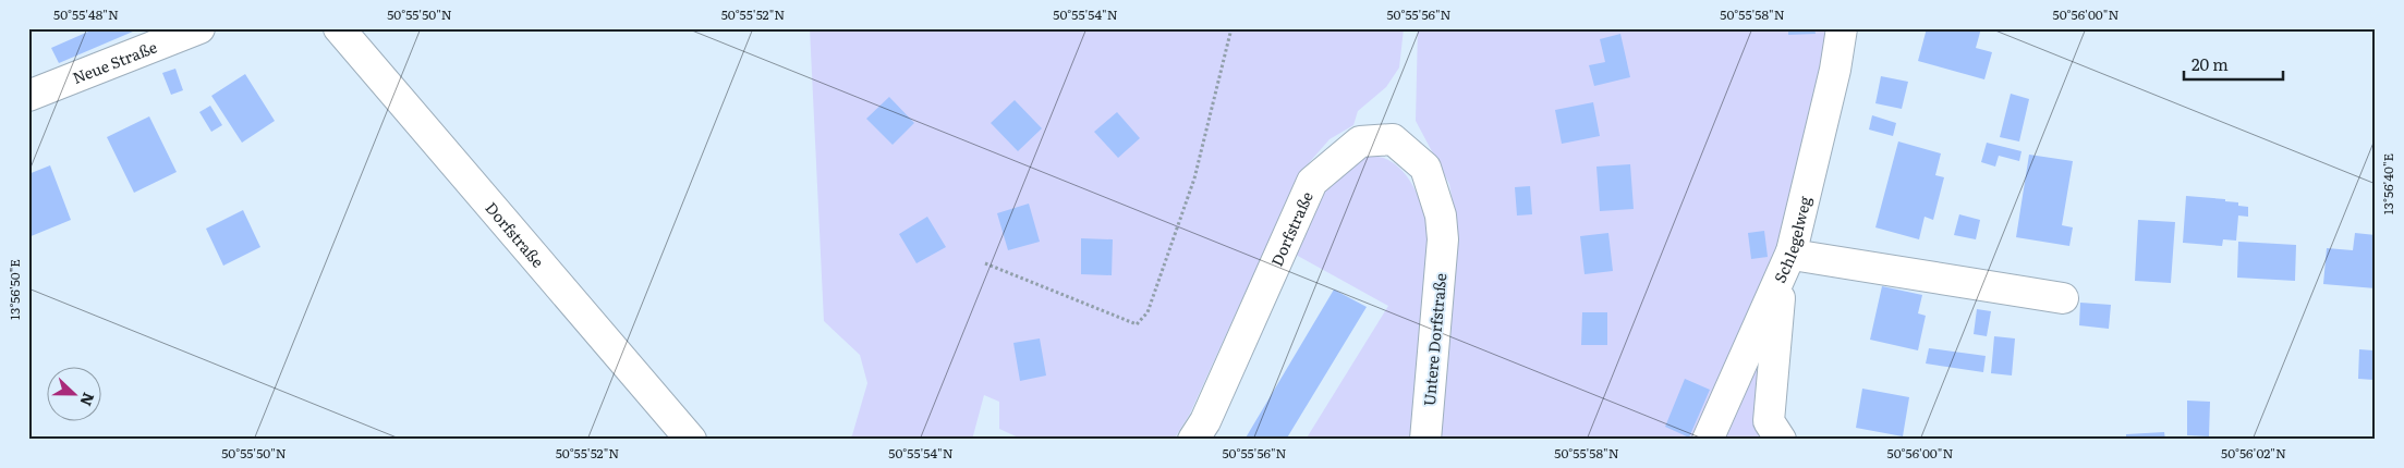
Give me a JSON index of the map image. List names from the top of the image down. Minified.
{"streets":{"street":["Neue Straße","Dorfstraße","Schlegelweg","Untere Dorfstraße"]},"crossings":[["Dorfstraße","Untere Dorfstraße"]],"scale_bar":"20 m","north":"right","coordinates":["50°55'48\"N","50°55'50\"N","50°55'52\"N","50°55'54\"N","50°55'56\"N","50°55'58\"N","50°56'00\"N","13°56'40\"E","13°56'50\"E","50°56'02\"N"]}
